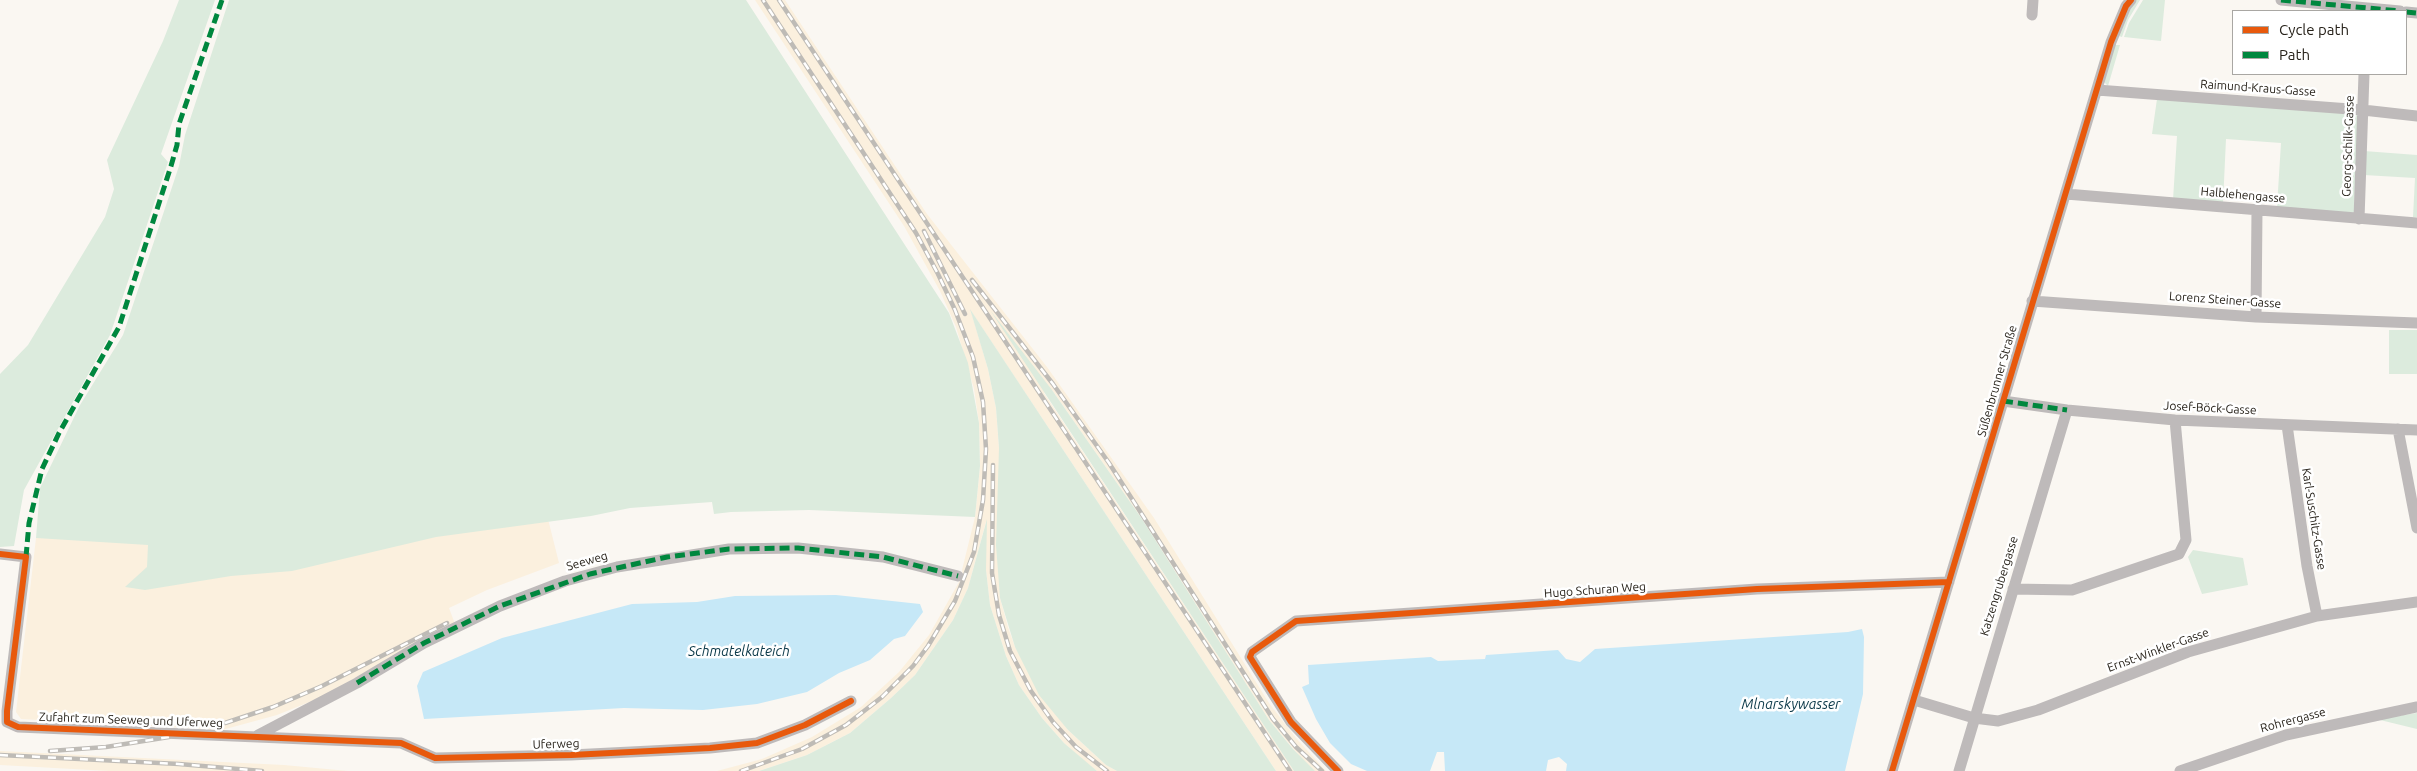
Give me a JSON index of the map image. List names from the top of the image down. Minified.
{"streets":{"street":["Raimund-Kraus-Gasse","Georg-Schilk-Gasse","Halblehengasse","Lorenz Steiner-Gasse","Süßenbrunner Straße","Josef-Böck-Gasse","Karl-Suschitz-Gasse","Seeweg","Katzengrubergasse","Hugo Schuran Weg","Ernst-Winkler-Gasse","Zufahrt zum Seeweg und Uferweg","Rohrergasse","Uferweg"]},"crossings":[["Raimund-Kraus-Gasse","Georg-Schilk-Gasse"],["Raimund-Kraus-Gasse","Süßenbrunner Straße"],["Georg-Schilk-Gasse","Halblehengasse"],["Halblehengasse","Süßenbrunner Straße"],["Lorenz Steiner-Gasse","Süßenbrunner Straße"],["Süßenbrunner Straße","Josef-Böck-Gasse"],["Süßenbrunner Straße","Hugo Schuran Weg"],["Süßenbrunner Straße","Ernst-Winkler-Gasse"],["Josef-Böck-Gasse","Karl-Suschitz-Gasse"],["Josef-Böck-Gasse","Katzengrubergasse"],["Karl-Suschitz-Gasse","Ernst-Winkler-Gasse"],["Seeweg","Zufahrt zum Seeweg und Uferweg"],["Seeweg","Uferweg"],["Katzengrubergasse","Ernst-Winkler-Gasse"],["Zufahrt zum Seeweg und Uferweg","Uferweg"]],"water":["Schmatelkateich","Mlnarskywasser"],"legend":["Cycle path","Path"]}
